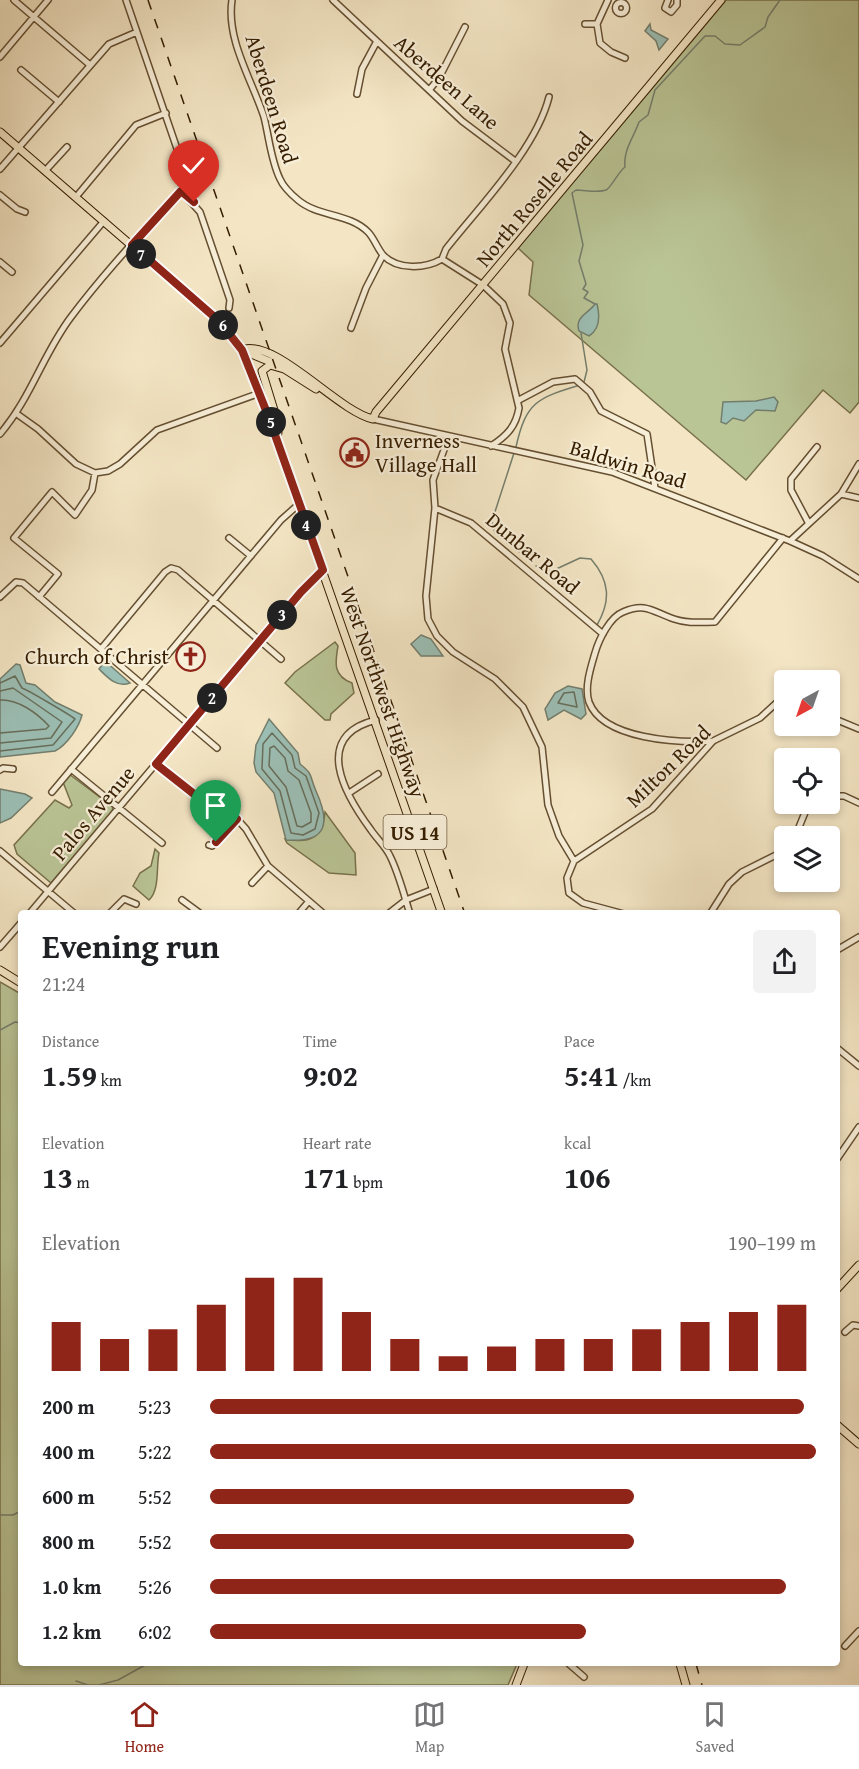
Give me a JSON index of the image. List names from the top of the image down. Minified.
{"streets":{"main road":["North Roselle Road","West Northwest Highway","US 14"],"street":["Aberdeen Lane","Aberdeen Road","Baldwin Road","Dunbar Road","Milton Road","Palos Avenue"]},"crossings":[["North Roselle Road","Baldwin Road"],["West Northwest Highway","Palos Avenue"]],"places":{"public building":["Inverness Village Hall"],"church":["Church of Christ"]},"north":"bottom left","page":{"pins":["7","6","5","4","3","2"],"heading":["Evening run","21:24"],"stats":[["Distance","1.59 km"],["Time","9:02"],["Pace","5:41 /km"],["Elevation","13 m"],["Heart rate","171 bpm"],["kcal","106"]],"chart":["Elevation","190–199 m"],"list":[{"name":"200 m","note":"5:23"},{"name":"400 m","note":"5:22"},{"name":"600 m","note":"5:52"},{"name":"800 m","note":"5:52"},{"name":"1.0 km","note":"5:26"},{"name":"1.2 km","note":"6:02"}],"tabs":["Home","Map","Saved"]}}
